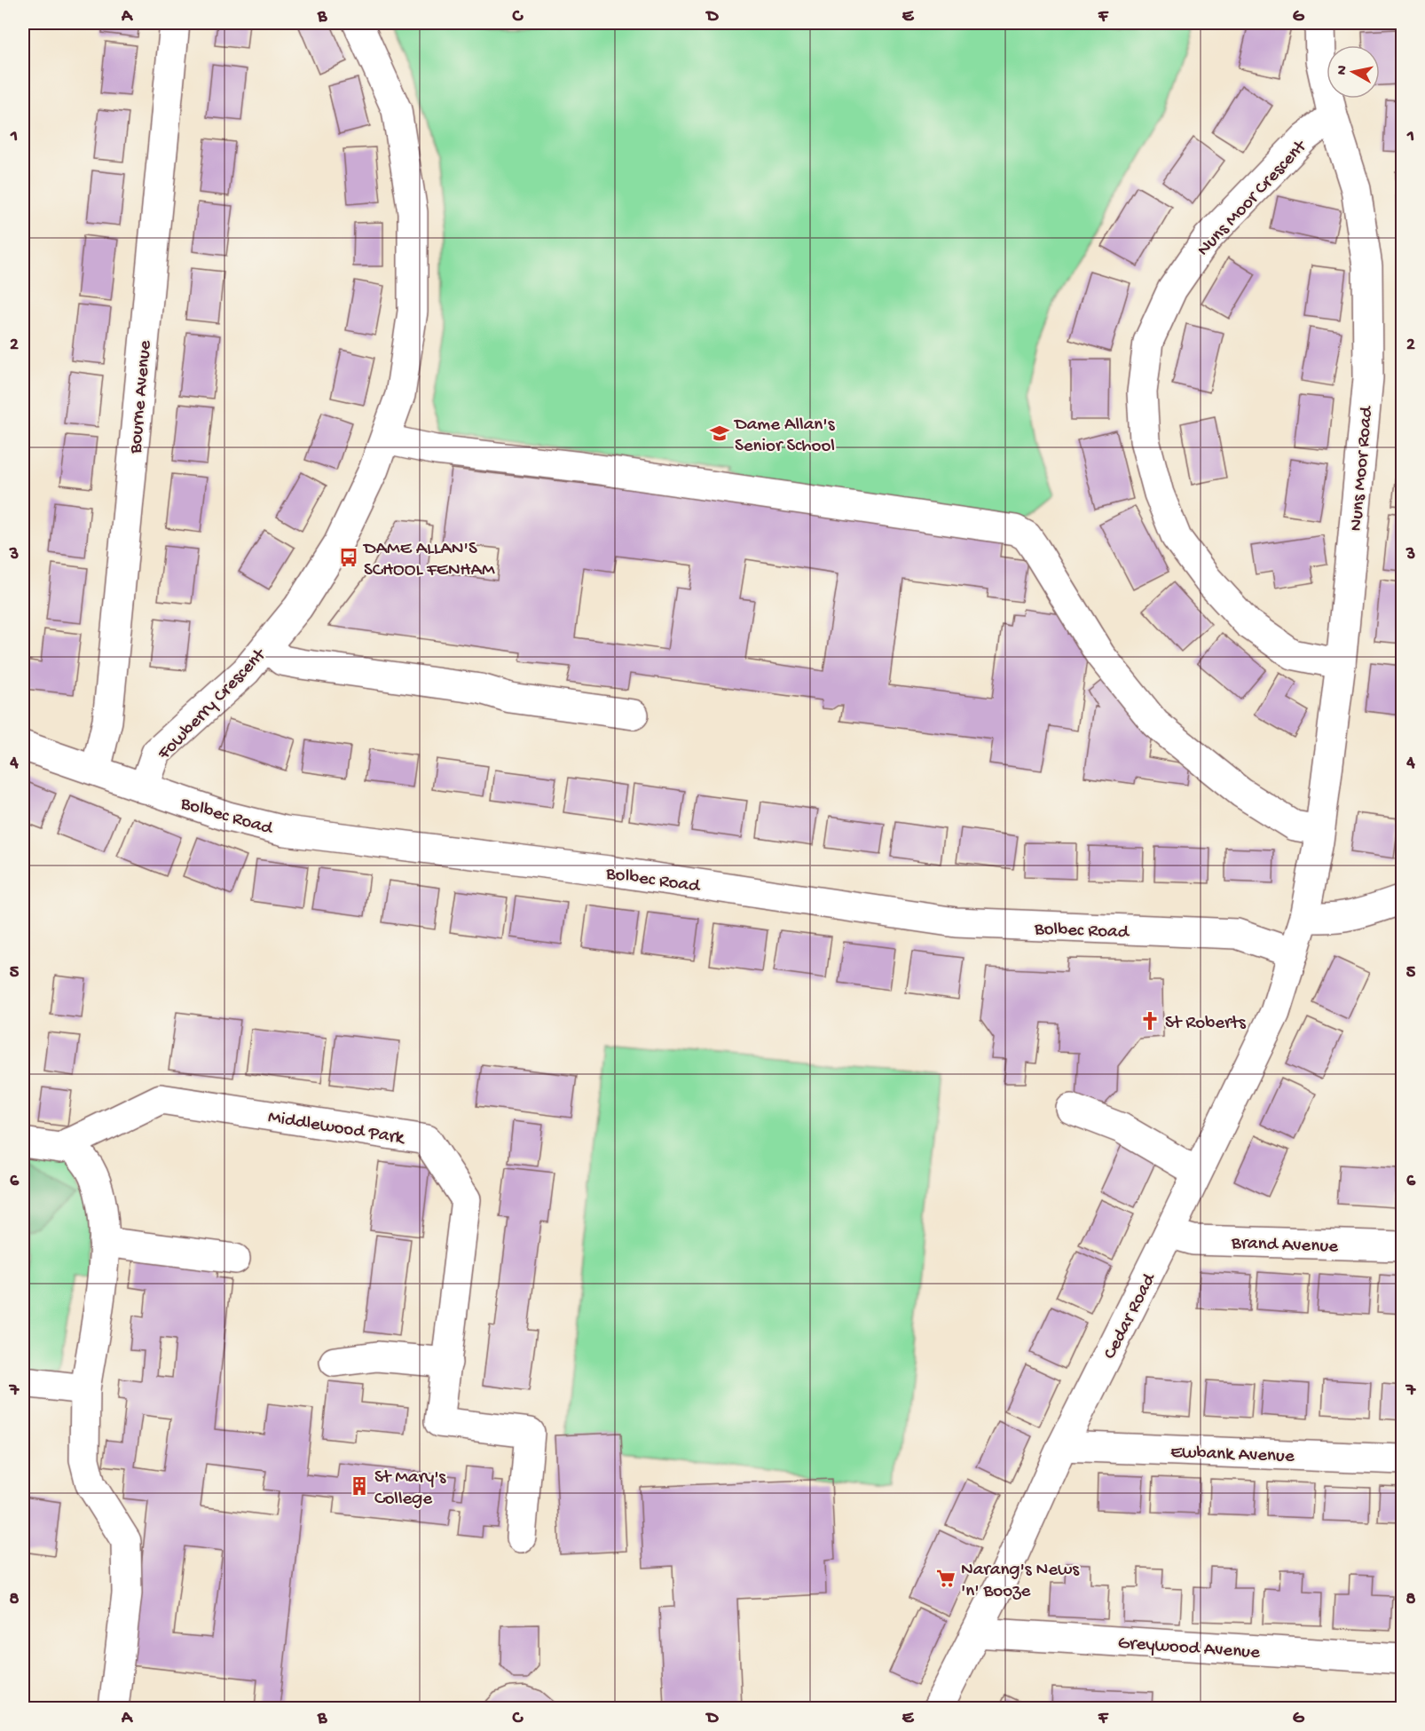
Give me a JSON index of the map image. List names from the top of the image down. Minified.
{"streets":{"street":["Nuns Moor Crescent","Bourne Avenue","Nuns Moor Road","Fowberry Crescent","Bolbec Road","Middlewood Park","Brand Avenue","Cedar Road","Ewbank Avenue","Greywood Avenue"]},"crossings":[["Nuns Moor Crescent","Nuns Moor Road"],["Bourne Avenue","Bolbec Road"],["Nuns Moor Road","Cedar Road"],["Fowberry Crescent","Bolbec Road"],["Bolbec Road","Cedar Road"],["Brand Avenue","Cedar Road"],["Cedar Road","Ewbank Avenue"],["Cedar Road","Greywood Avenue"]],"places":{"school or university":["Dame Allan's Senior School"],"bus stop":["DAME ALLAN'S SCHOOL FENHAM"],"church":["St Roberts"],"building":["St Mary's College"],"supermarket":["Narang's News 'n' Booze"]},"north":"left","grid":{"columns":["A","B","C","D","E","F","G"],"rows":["1","2","3","4","5","6","7","8"]}}
